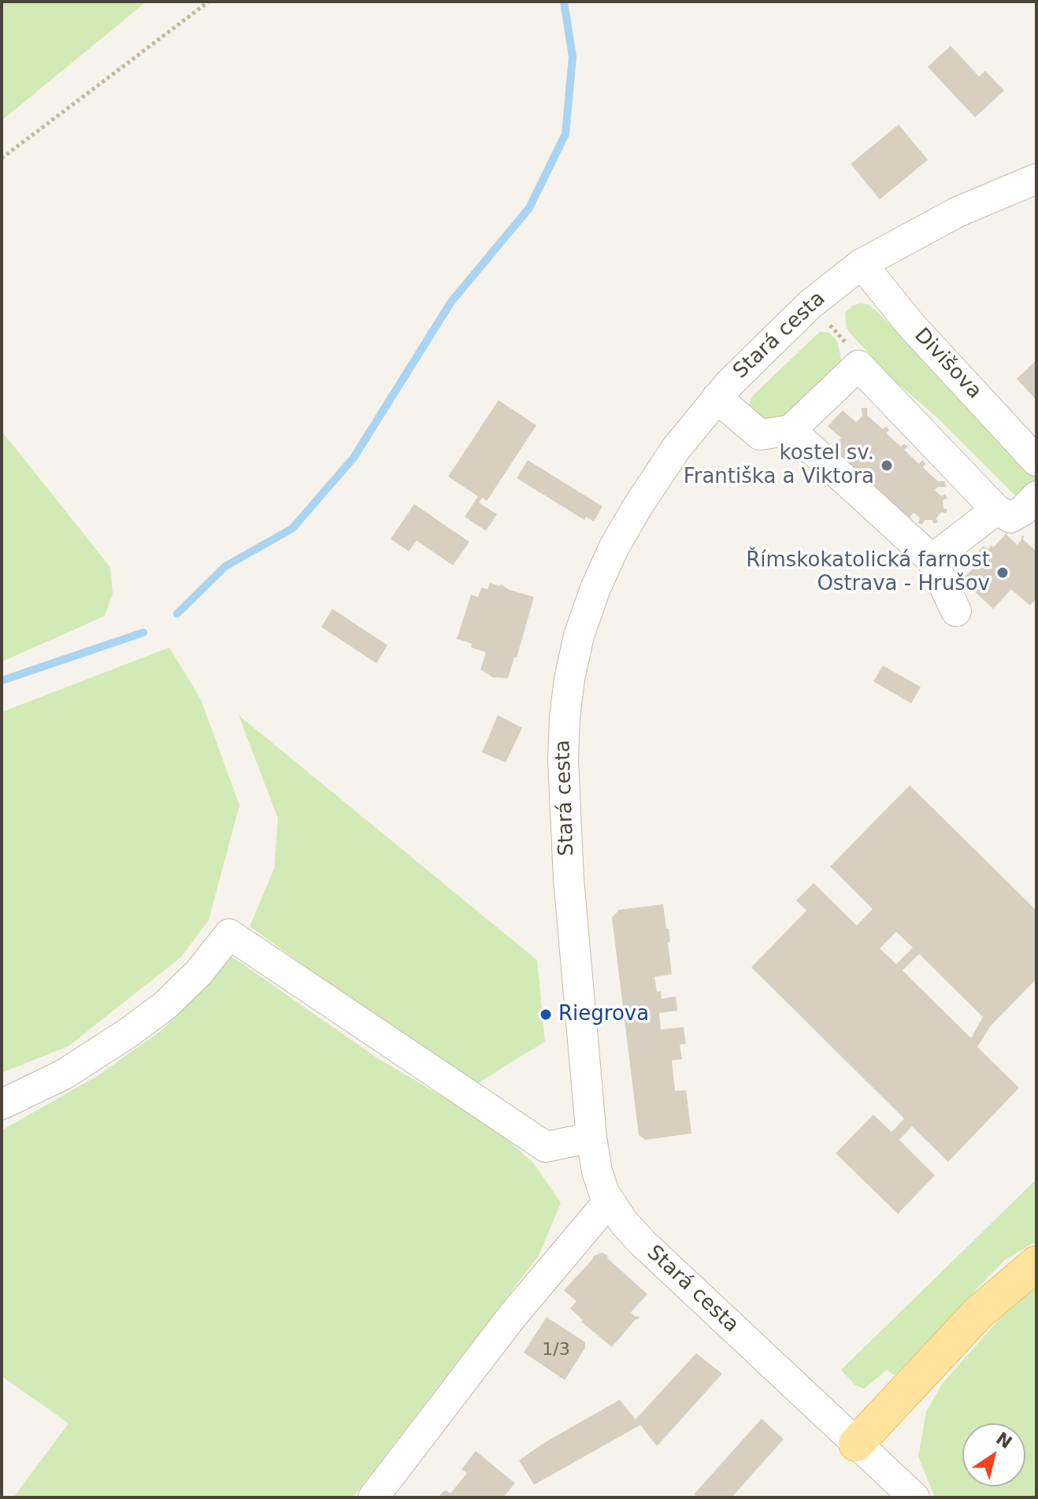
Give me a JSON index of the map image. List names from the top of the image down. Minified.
{"streets":{"street":["Stará cesta","Divišova"]},"crossings":[["Stará cesta","Divišova"]],"places":["kostel sv. Františka a Viktora","Římskokatolická farnost Ostrava - Hrušov","Riegrova"],"house_numbers":["1/3"],"north":"top right"}
